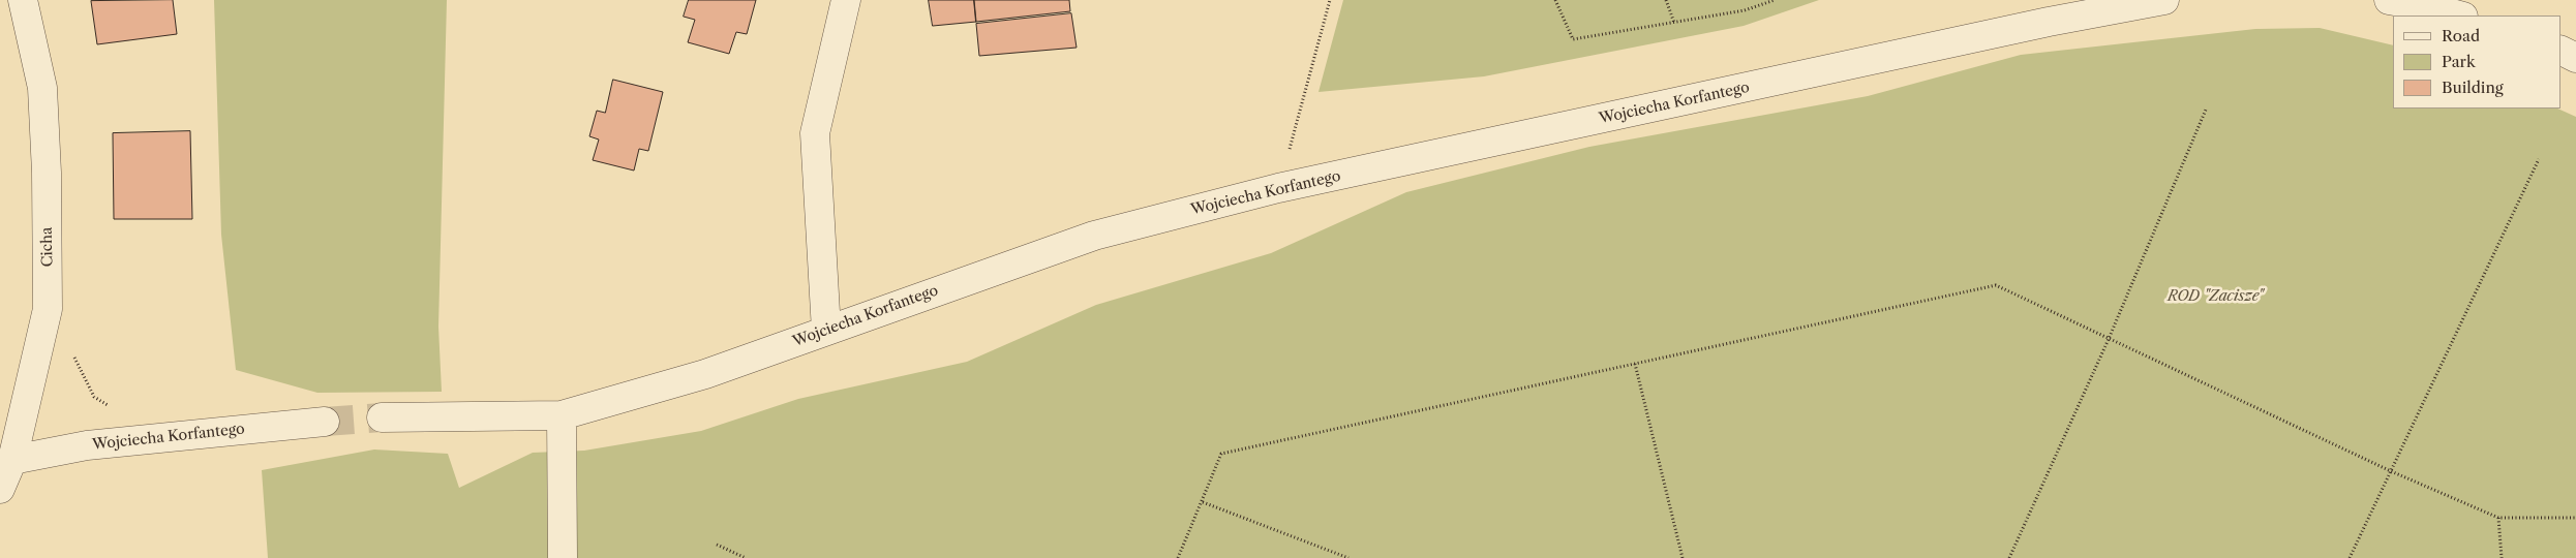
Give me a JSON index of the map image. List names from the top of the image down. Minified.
{"streets":{"street":["Wojciecha Korfantego","Cicha"]},"crossings":[["Wojciecha Korfantego","Cicha"]],"parks":["ROD \"Zacisze\""],"legend":["Road","Park","Building"]}
